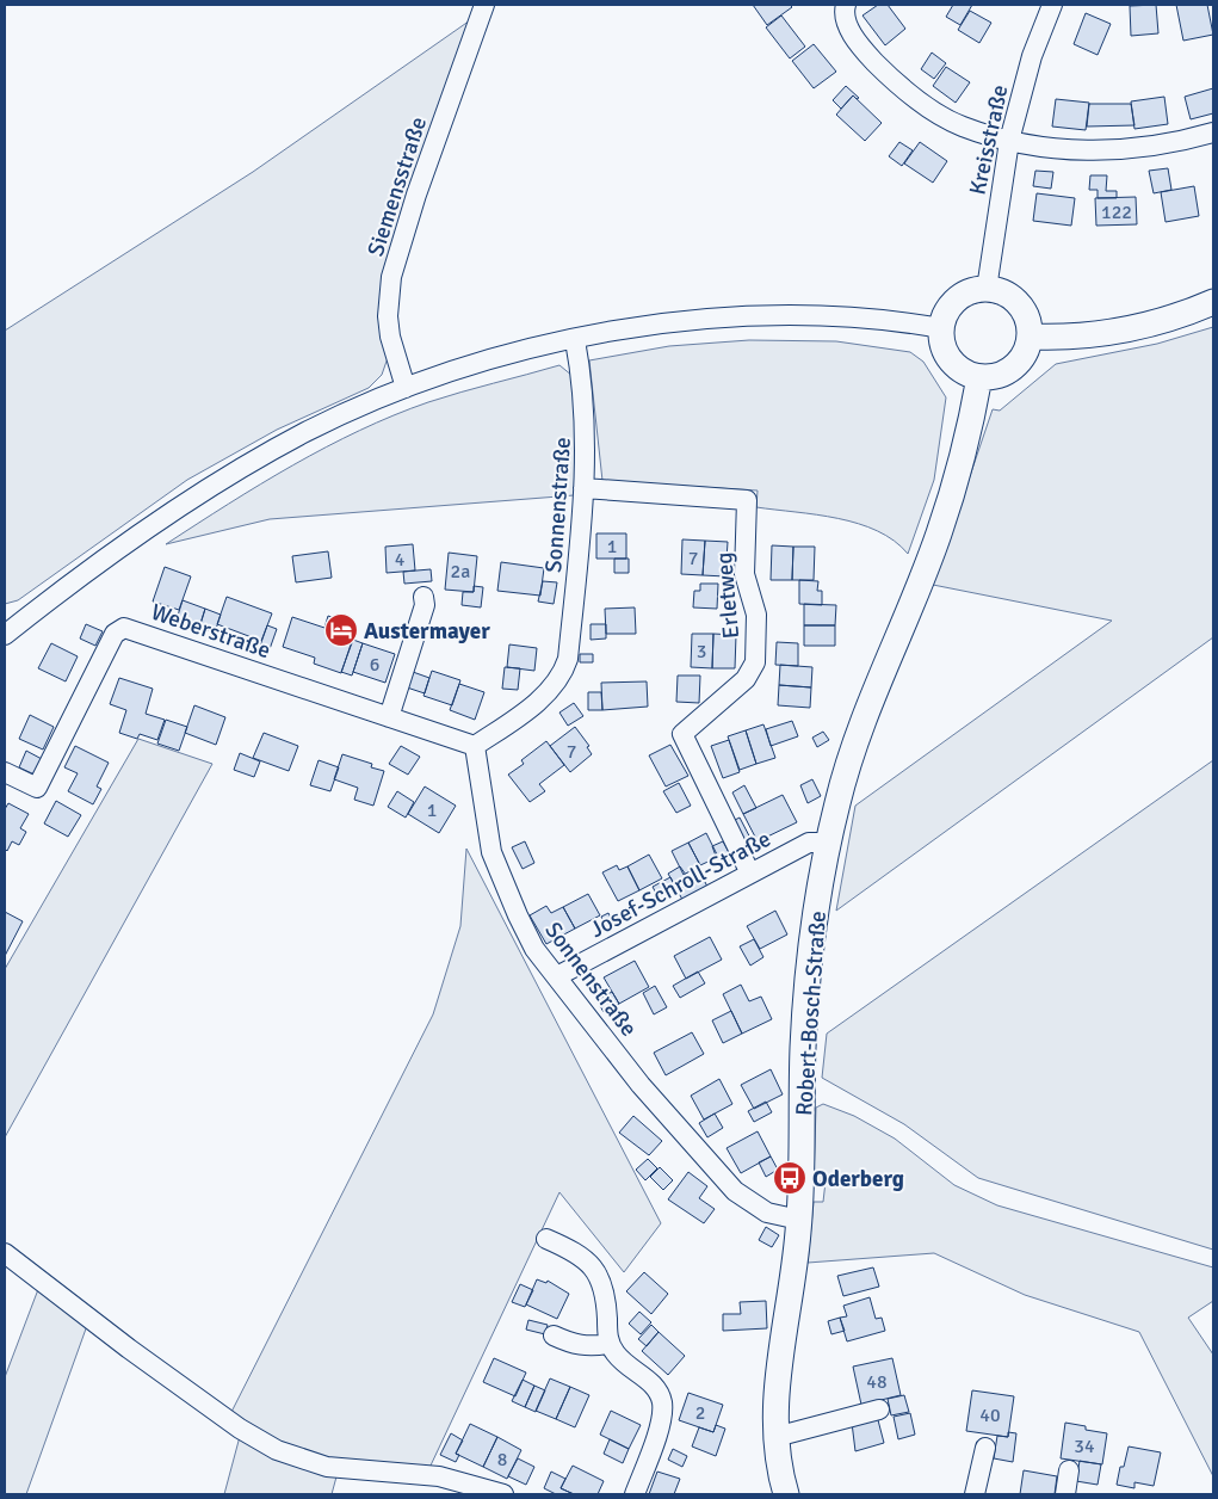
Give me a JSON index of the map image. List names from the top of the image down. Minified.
{"streets":{"main road":["Robert-Bosch-Straße"],"street":["Kreisstraße","Siemensstraße","Sonnenstraße","Erletweg","Weberstraße","Josef-Schroll-Straße"]},"crossings":[["Kreisstraße","Robert-Bosch-Straße"],["Sonnenstraße","Erletweg"],["Sonnenstraße","Weberstraße"],["Sonnenstraße","Josef-Schroll-Straße"],["Sonnenstraße","Robert-Bosch-Straße"],["Erletweg","Josef-Schroll-Straße"],["Josef-Schroll-Straße","Robert-Bosch-Straße"]],"places":{"hotel":["Austermayer"],"bus stop":["Oderberg"]},"house_numbers":["122","1","7","4","2a","3","6","7","1","48","2","40","34","8"]}
